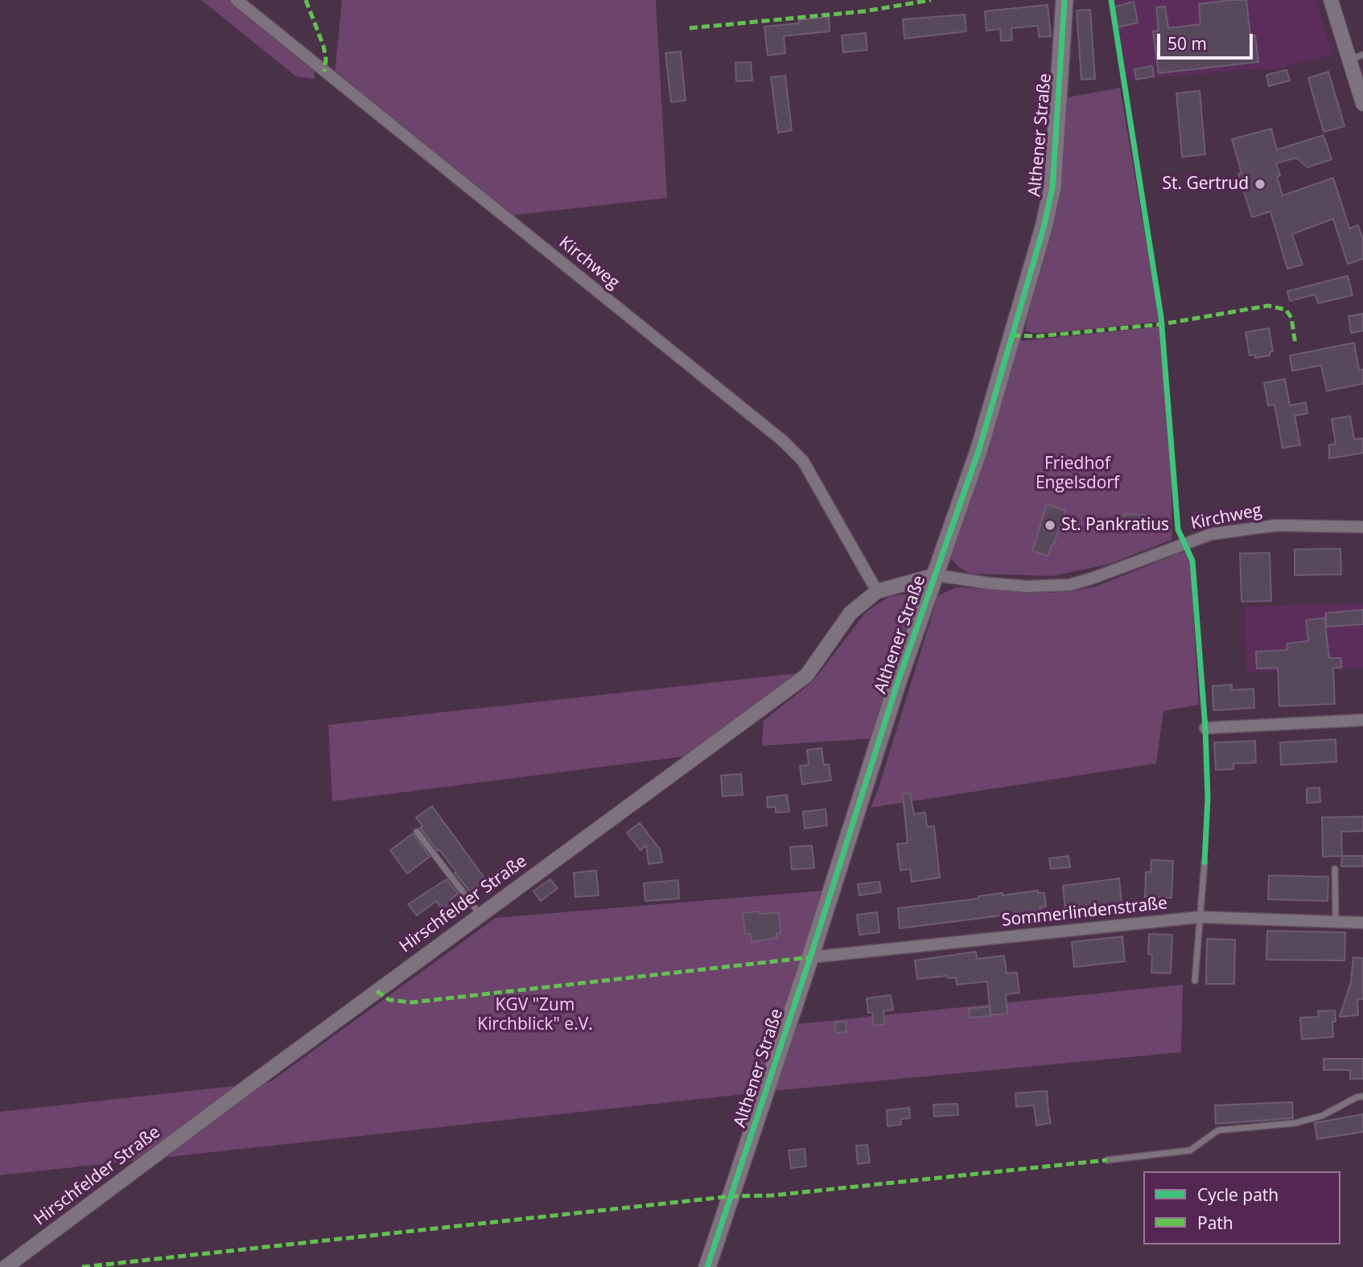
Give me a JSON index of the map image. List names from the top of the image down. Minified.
{"streets":{"main road":["Althener Straße"],"street":["Kirchweg","Hirschfelder Straße","Sommerlindenstraße"]},"crossings":[["Althener Straße","Kirchweg"],["Althener Straße","Hirschfelder Straße"],["Althener Straße","Sommerlindenstraße"],["Kirchweg","Hirschfelder Straße"]],"parks":["Friedhof Engelsdorf","KGV \"Zum Kirchblick\" e.V."],"places":["St. Gertrud","St. Pankratius"],"legend":["Cycle path","Path"],"scale_bar":"50 m"}
